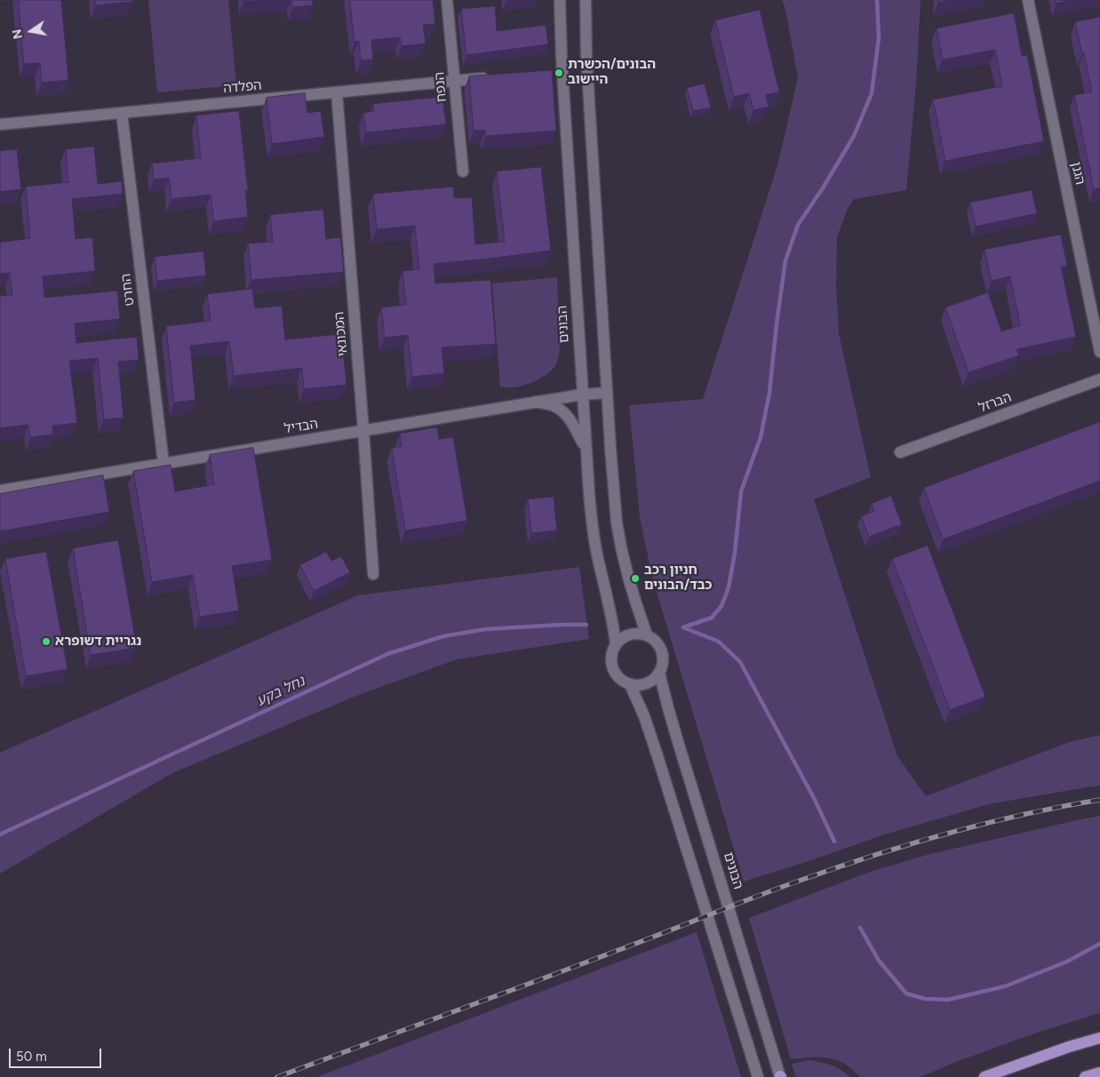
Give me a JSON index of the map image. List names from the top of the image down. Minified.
{"streets":{"street":["הפלדה","הנפח","הגנן","החרט","הבונים","המכונאי","הברזל","הבדיל"]},"crossings":[["הפלדה","הנפח"],["הפלדה","החרט"],["הפלדה","המכונאי"],["החרט","הבדיל"],["הבונים","הבדיל"],["המכונאי","הבדיל"]],"water":["נחל בקע"],"places":["הבונים/הכשרת היישוב","חניון רכב כבד/הבונים","נגריית דשופרא"],"scale_bar":"50 m","north":"left"}
